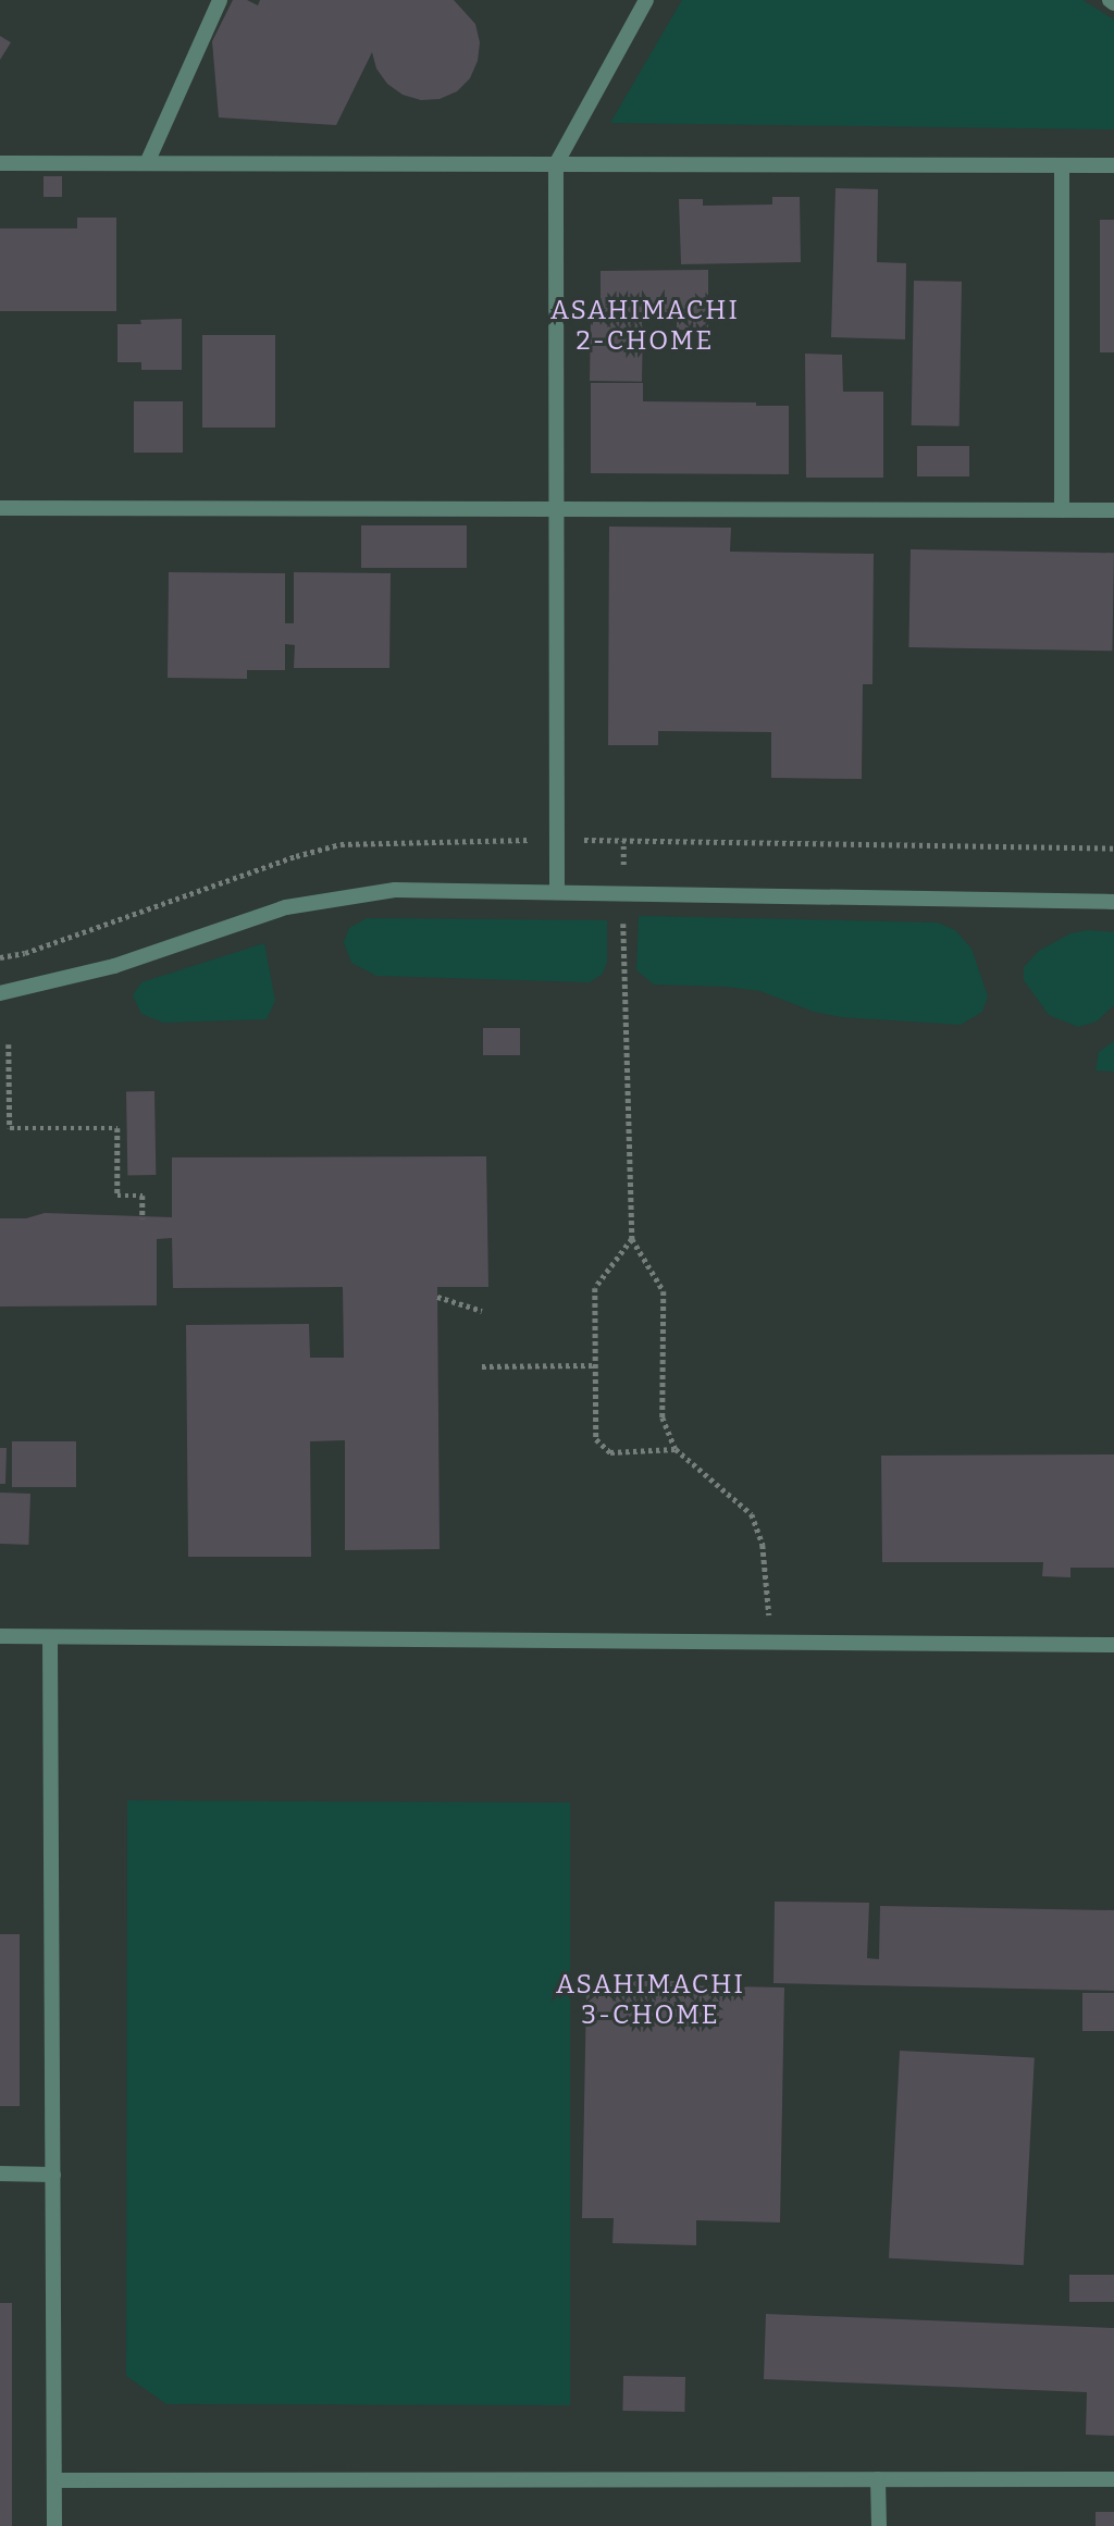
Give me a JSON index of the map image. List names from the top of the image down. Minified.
{"districts":["ASAHIMACHI 2-CHOME","ASAHIMACHI 3-CHOME"]}
